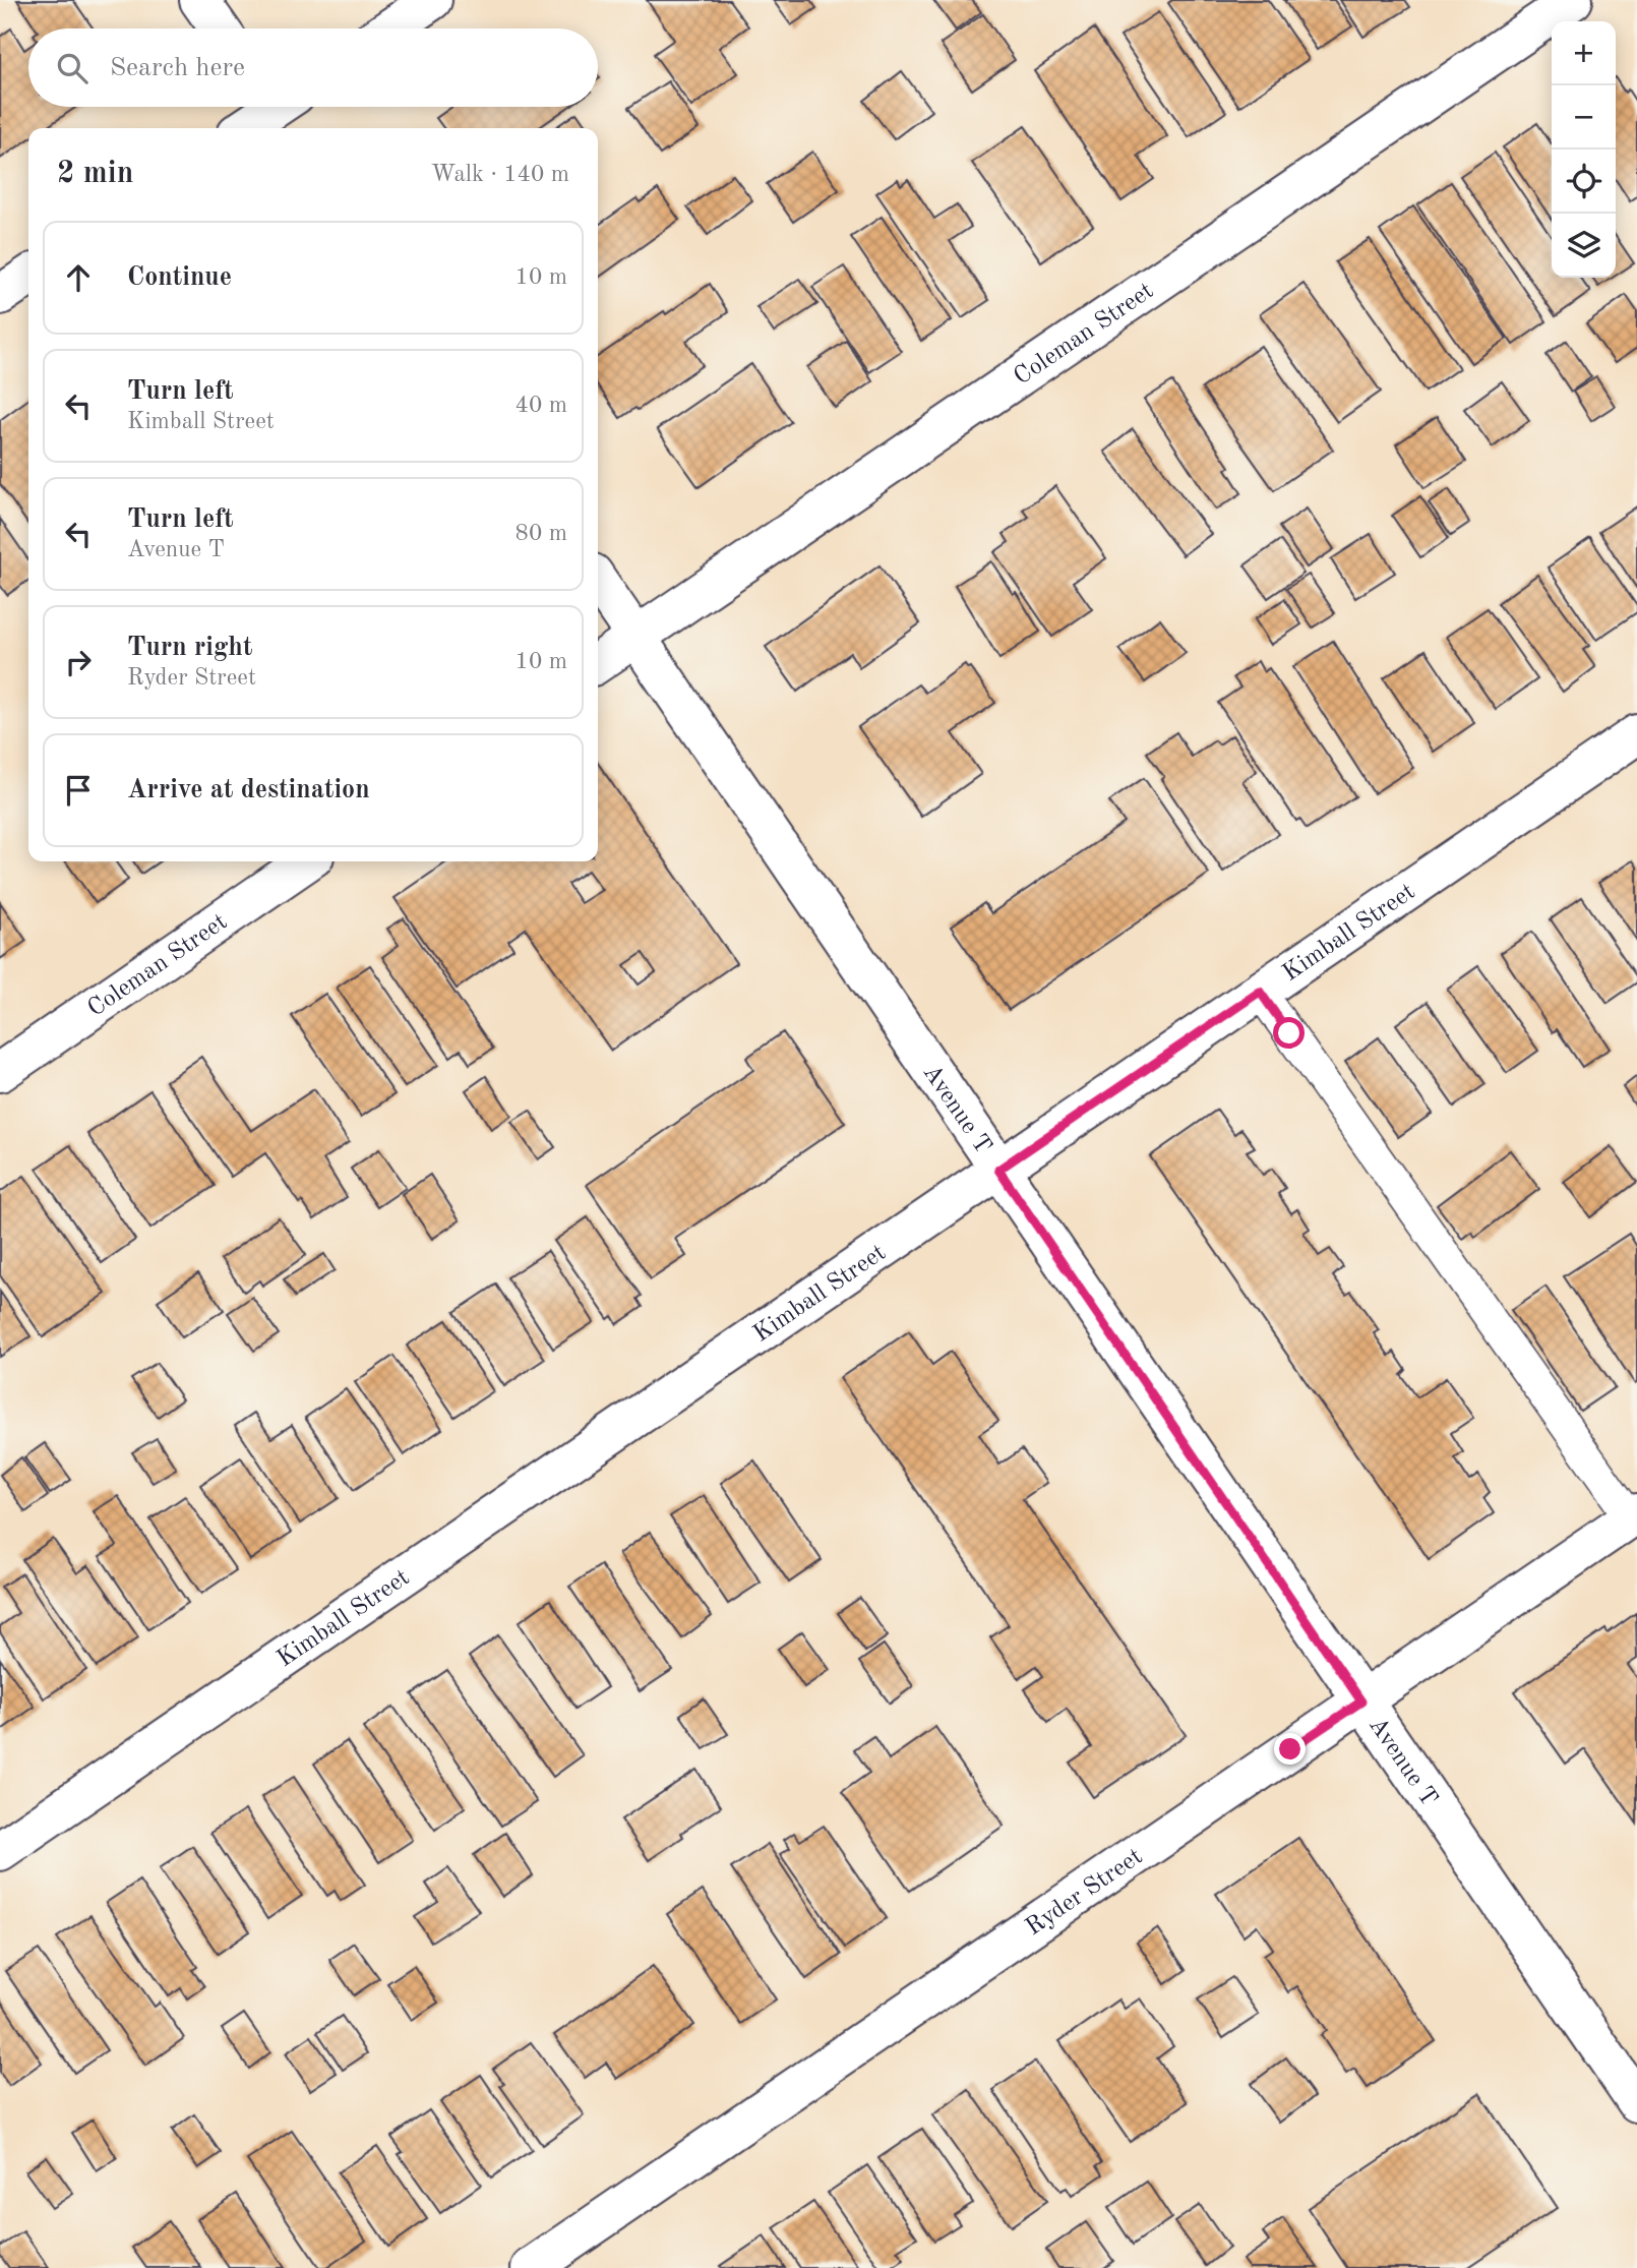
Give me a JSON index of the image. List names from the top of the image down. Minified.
{"streets":{"street":["Coleman Street","Kimball Street","Avenue T","Ryder Street"]},"crossings":[["Coleman Street","Avenue T"],["Kimball Street","Avenue T"],["Avenue T","Ryder Street"]],"page":{"map_buttons":["+","−"],"search":"Search here","heading":["2 min","Walk · 140 m"],"list":[["Continue","10 m"],["Turn left","Kimball Street","40 m"],["Turn left","Avenue T","80 m"],["Turn right","Ryder Street","10 m"],"Arrive at destination"]}}
